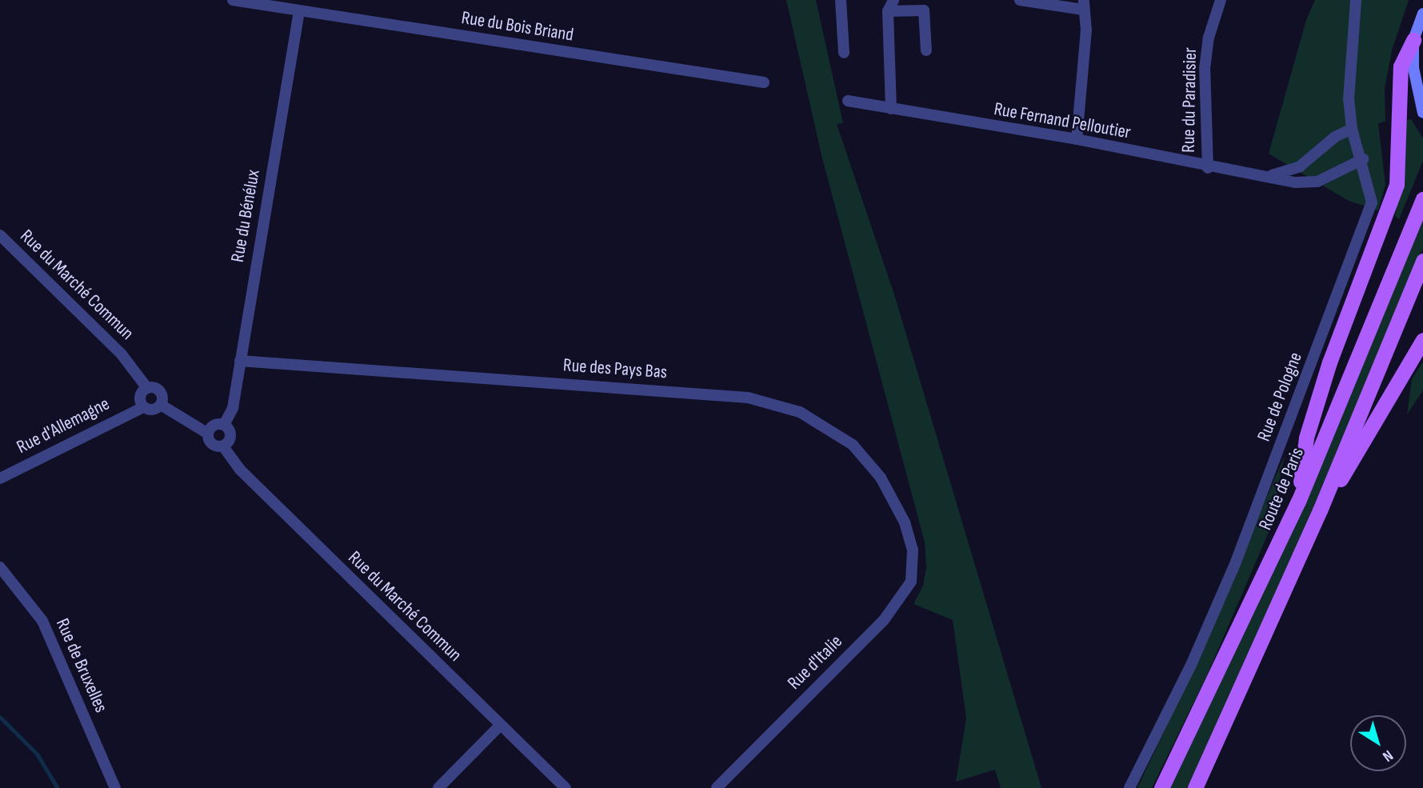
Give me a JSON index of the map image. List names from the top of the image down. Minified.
{"streets":{"main road":["Route de Paris"],"street":["Rue du Bois Briand","Rue du Paradisier","Rue Fernand Pelloutier","Rue du Bénélux","Rue du Marché Commun","Rue des Pays Bas","Rue de Pologne","Rue d'Allemagne","Rue d'Italie","Rue de Bruxelles"]},"crossings":[["Rue du Bois Briand","Rue du Bénélux"],["Rue du Paradisier","Rue Fernand Pelloutier"],["Rue Fernand Pelloutier","Rue de Pologne"],["Rue du Bénélux","Rue du Marché Commun"],["Rue du Bénélux","Rue des Pays Bas"],["Rue du Marché Commun","Rue d'Allemagne"],["Rue des Pays Bas","Rue d'Italie"]],"north":"bottom right"}
